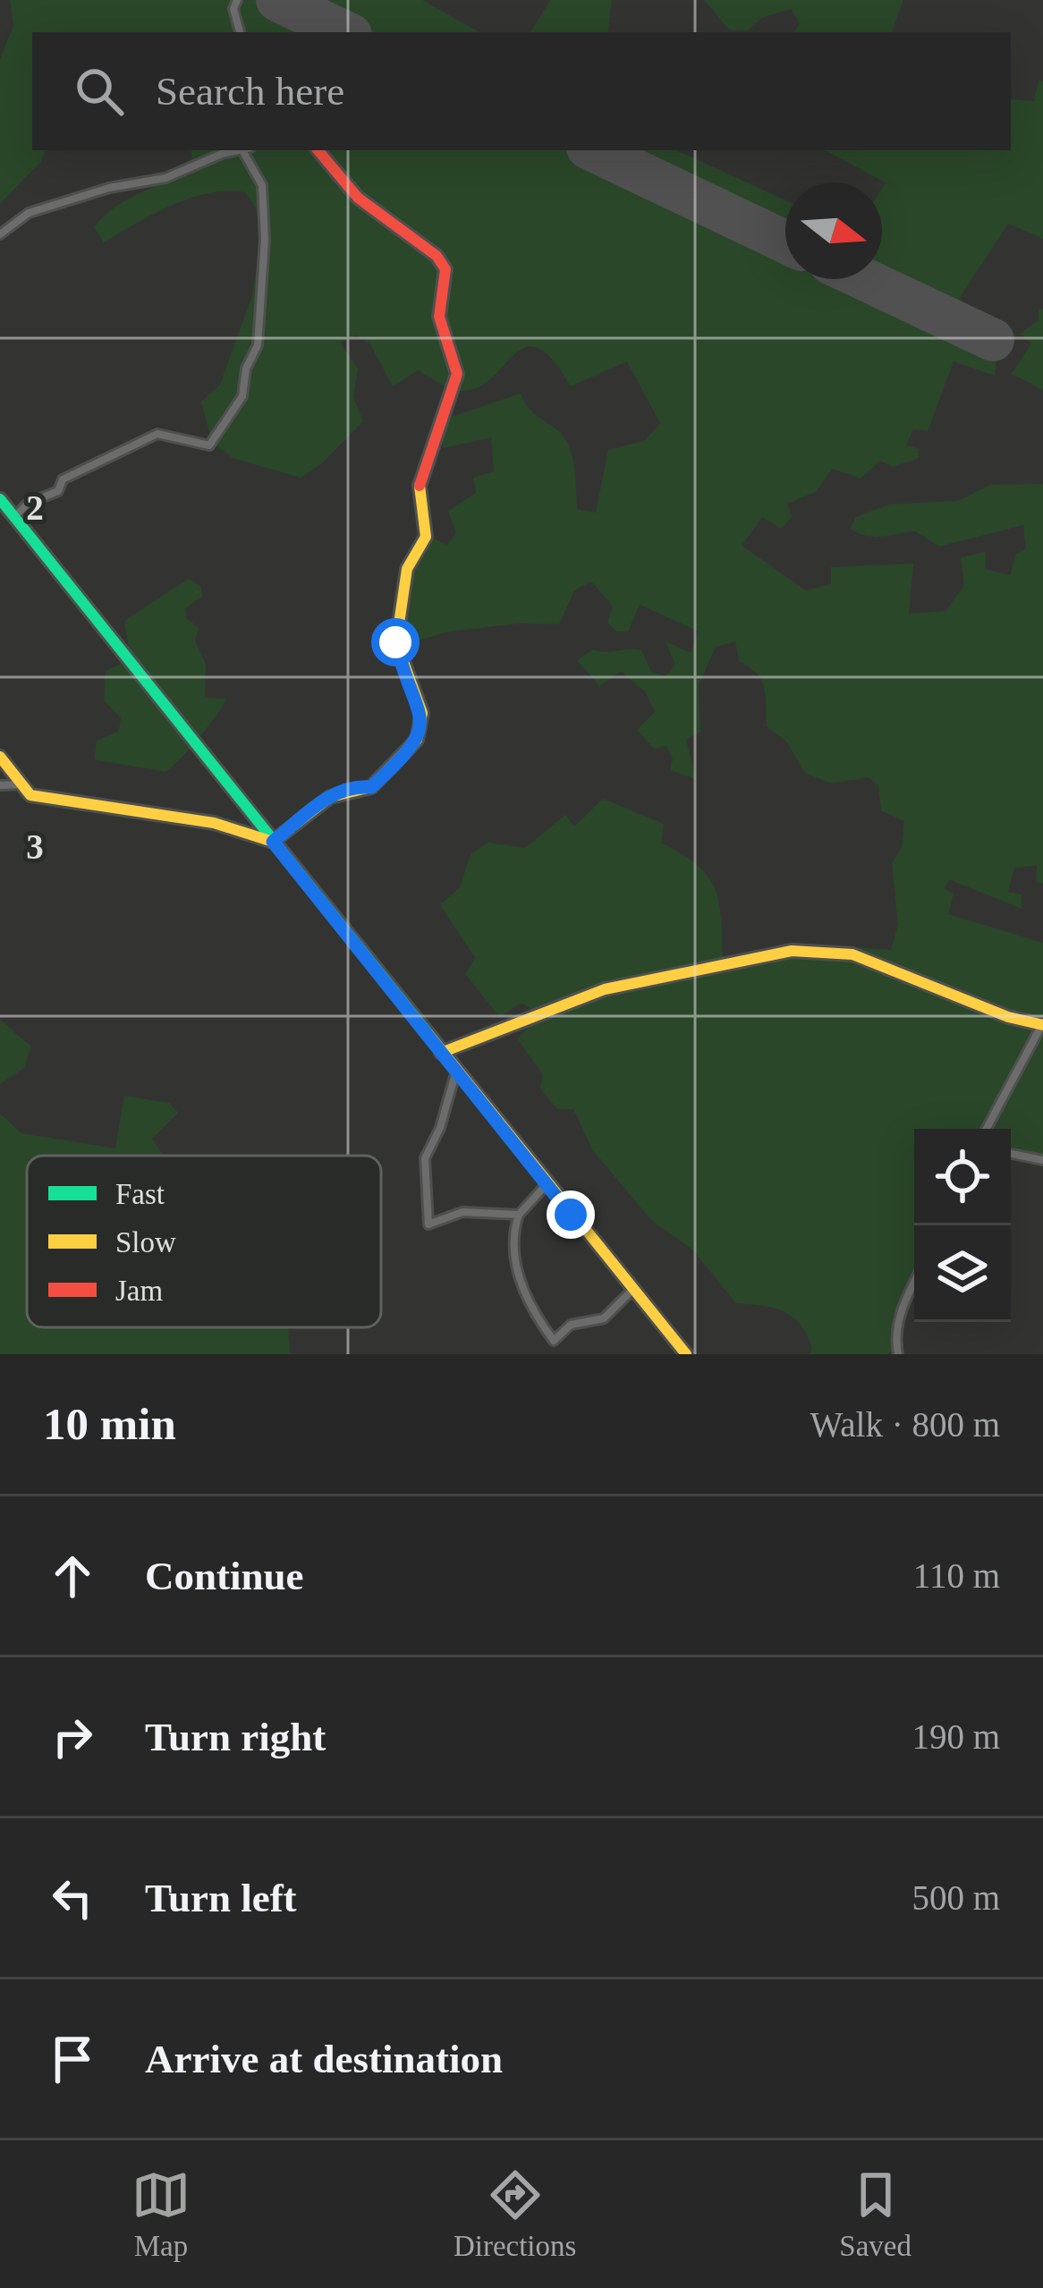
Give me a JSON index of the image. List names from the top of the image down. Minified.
{"legend":["Fast","Slow","Jam"],"north":"right","page":{"search":"Search here","heading":["10 min","Walk · 800 m"],"list":[["Continue","110 m"],["Turn right","190 m"],["Turn left","500 m"],"Arrive at destination"],"nav":["Map","Directions","Saved"]},"grid":{"rows":["2","3"]}}
